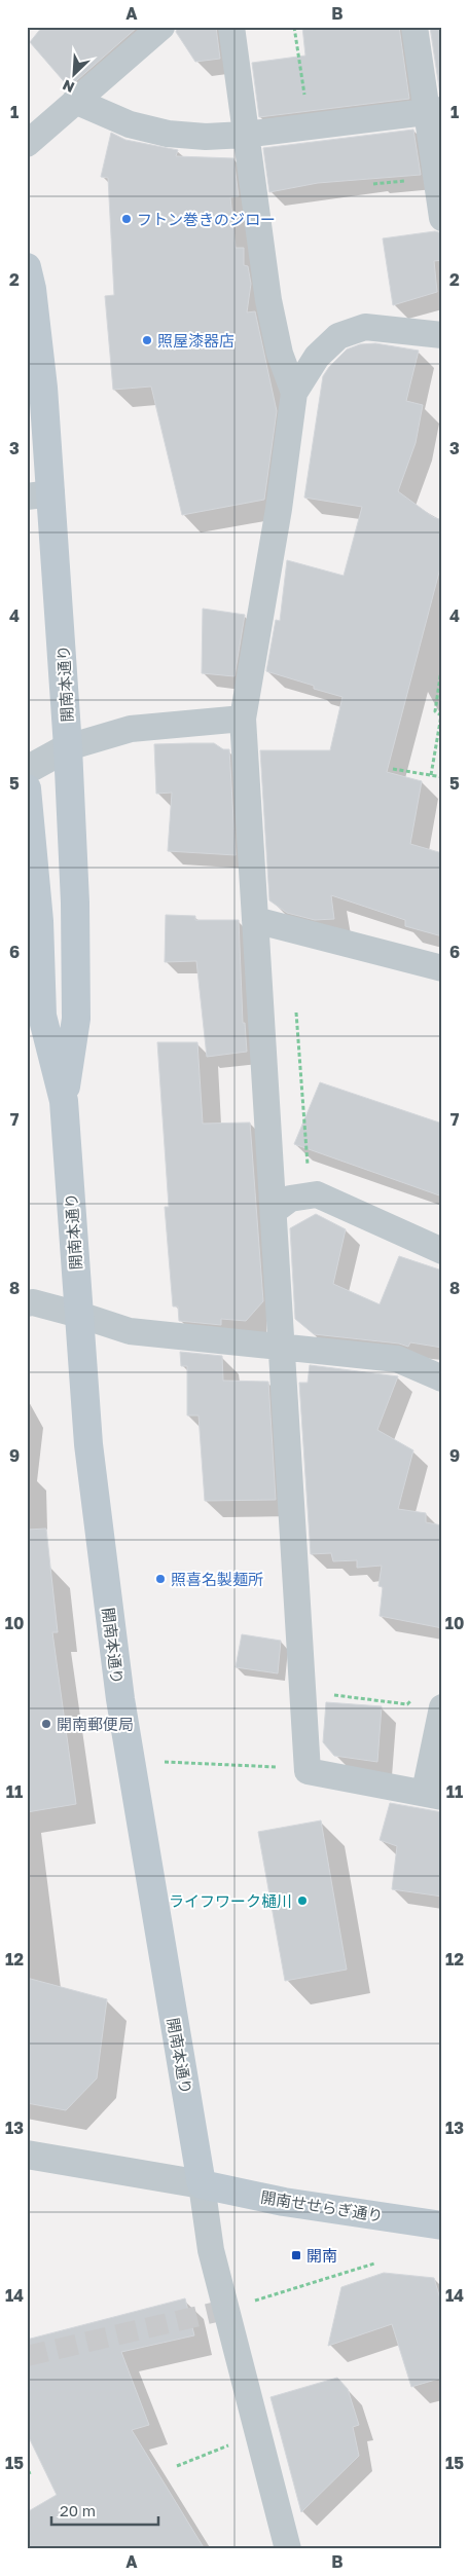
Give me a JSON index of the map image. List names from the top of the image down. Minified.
{"streets":{"main road":["開南本通り","開南せせらぎ通り"]},"crossings":[["開南本通り","開南せせらぎ通り"]],"places":{"other":["フトン巻きのジロー","照屋漆器店","照喜名製麺所","開南郵便局","ライフワーク樋川"],"transit":["開南"]},"scale_bar":"20 m","north":"bottom left","grid":{"columns":["A","B"],"rows":["1","2","3","4","5","6","7","8","9","10","11","12","13","14","15"]}}
